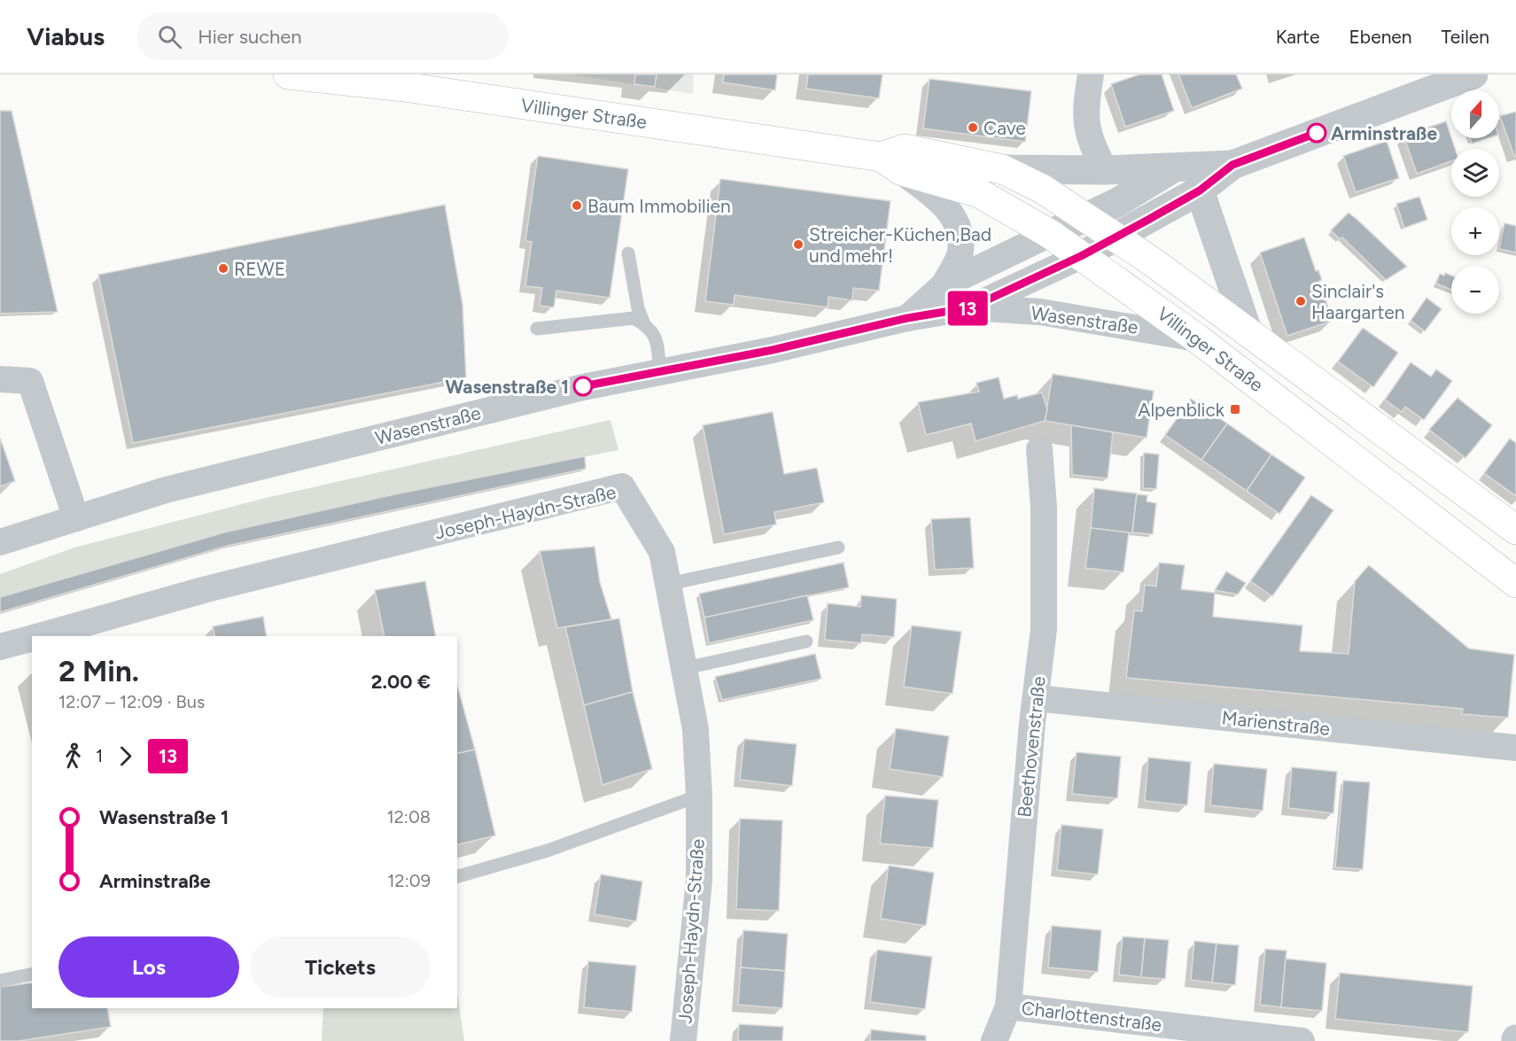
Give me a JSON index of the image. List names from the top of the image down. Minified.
{"streets":{"main road":["Villinger Straße"],"street":["Wasenstraße","Joseph-Haydn-Straße","Marienstraße","Beethovenstraße","Charlottenstraße"]},"crossings":[["Villinger Straße","Wasenstraße"],["Marienstraße","Beethovenstraße"],["Beethovenstraße","Charlottenstraße"]],"places":{"other":["Cave","Arminstraße","Baum Immobilien","Streicher-Küchen,Bad und mehr!","REWE","Sinclair's Haargarten","Wasenstraße 1"],"transit":["Alpenblick"]},"lines":["bus line 13"],"north":"top","page":{"header":"Viabus","search":"Hier suchen","nav":["Karte","Ebenen","Teilen"],"on_map":"13","map_buttons":["+","−"],"heading":["2 Min.","12:07 – 12:09 · Bus","2.00 €"],"legs":["1","13"],"list":[{"name":"Wasenstraße 1","value":"12:08"},{"name":"Arminstraße","value":"12:09"}],"buttons":["Los","Tickets"]}}
